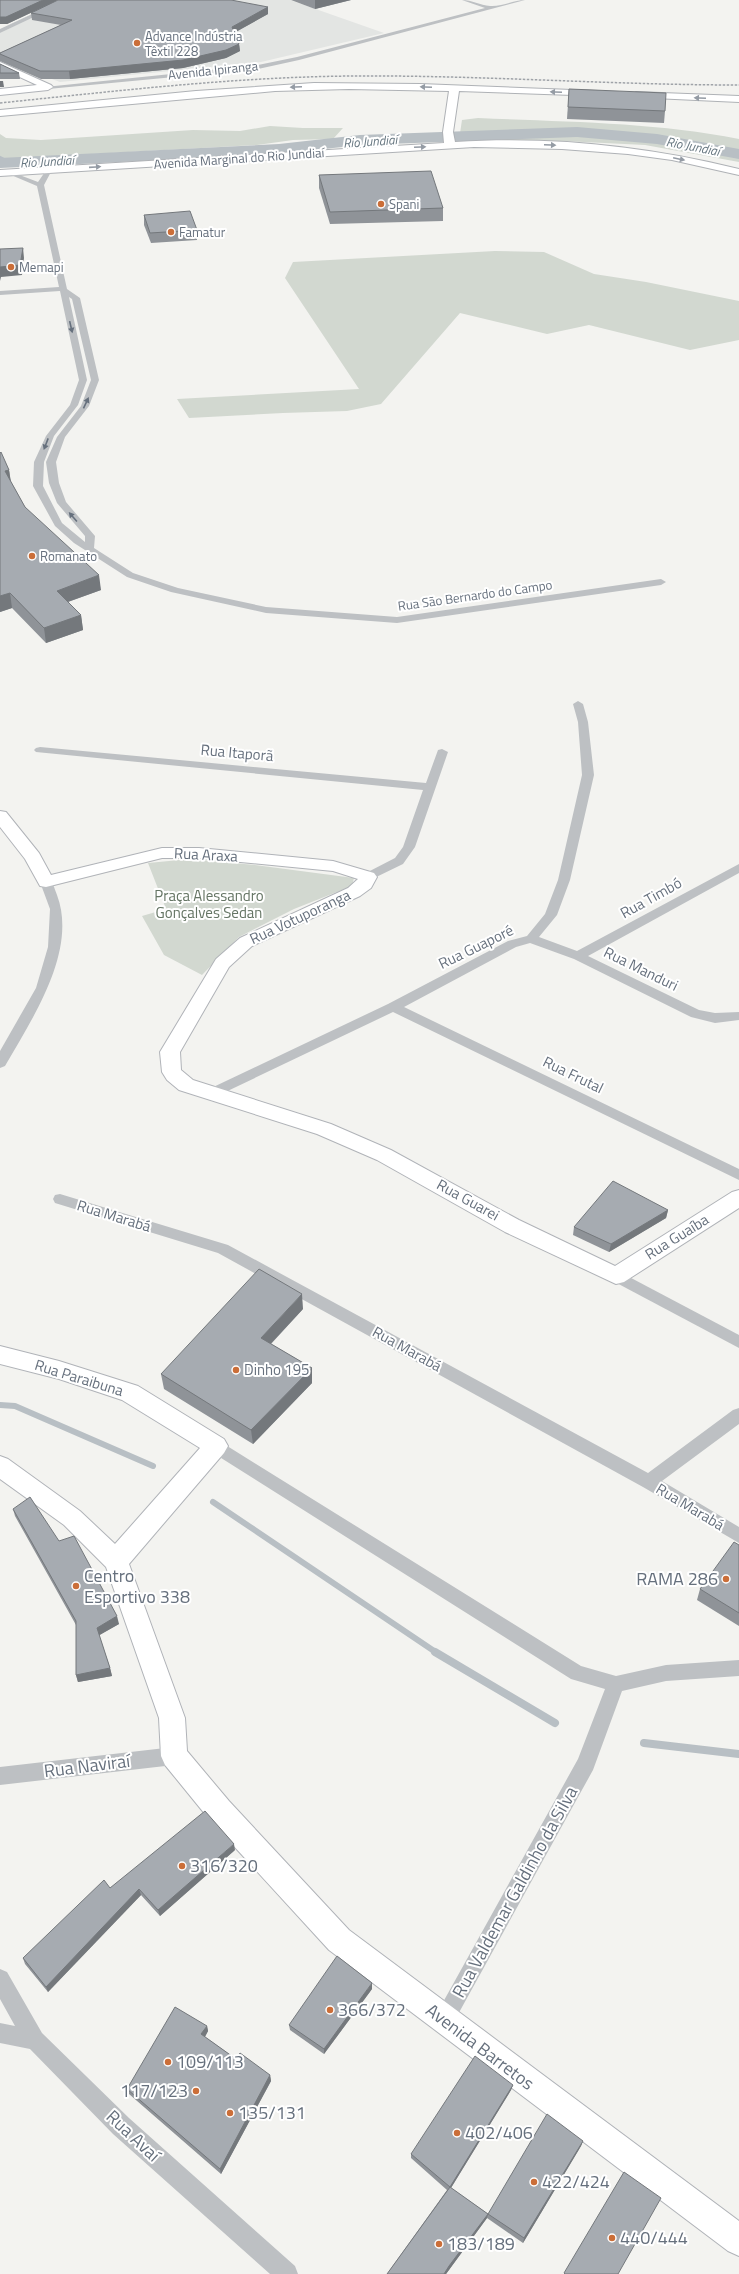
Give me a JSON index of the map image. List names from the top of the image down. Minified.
{"streets":{"main road":["Avenida Marginal do Rio Jundiaí"],"street":["Avenida Ipiranga","Rua São Bernardo do Campo","Rua Itaporã","Rua Araxa","Rua Timbó","Rua Votuporanga","Rua Guaporé","Rua Manduri","Rua Frutal","Rua Guarei","Rua Marabá","Rua Guaíba","Rua Paraibuna","Rua Naviraí","Rua Valdemar Galdinho da Silva","Avenida Barretos","Rua Avaí"]},"crossings":[["Rua Itaporã","Rua Votuporanga"],["Rua Araxa","Rua Votuporanga"],["Rua Timbó","Rua Manduri"],["Rua Votuporanga","Rua Guarei"],["Rua Guaporé","Rua Manduri"],["Rua Guaporé","Rua Frutal"],["Rua Guaporé","Rua Guarei"],["Rua Guarei","Rua Guaíba"],["Rua Naviraí","Avenida Barretos"],["Rua Valdemar Galdinho da Silva","Avenida Barretos"]],"water":["Rio Jundiaí"],"parks":["Praça Alessandro Gonçalves Sedan"],"places":["Advance Indústria Têxtil 228","Spani","Famatur","Memapi","Romanato","Dinho 195","RAMA 286","Centro Esportivo 338","316/320","366/372","109/113","117/123","135/131","402/406","422/424","440/444","183/189"]}
